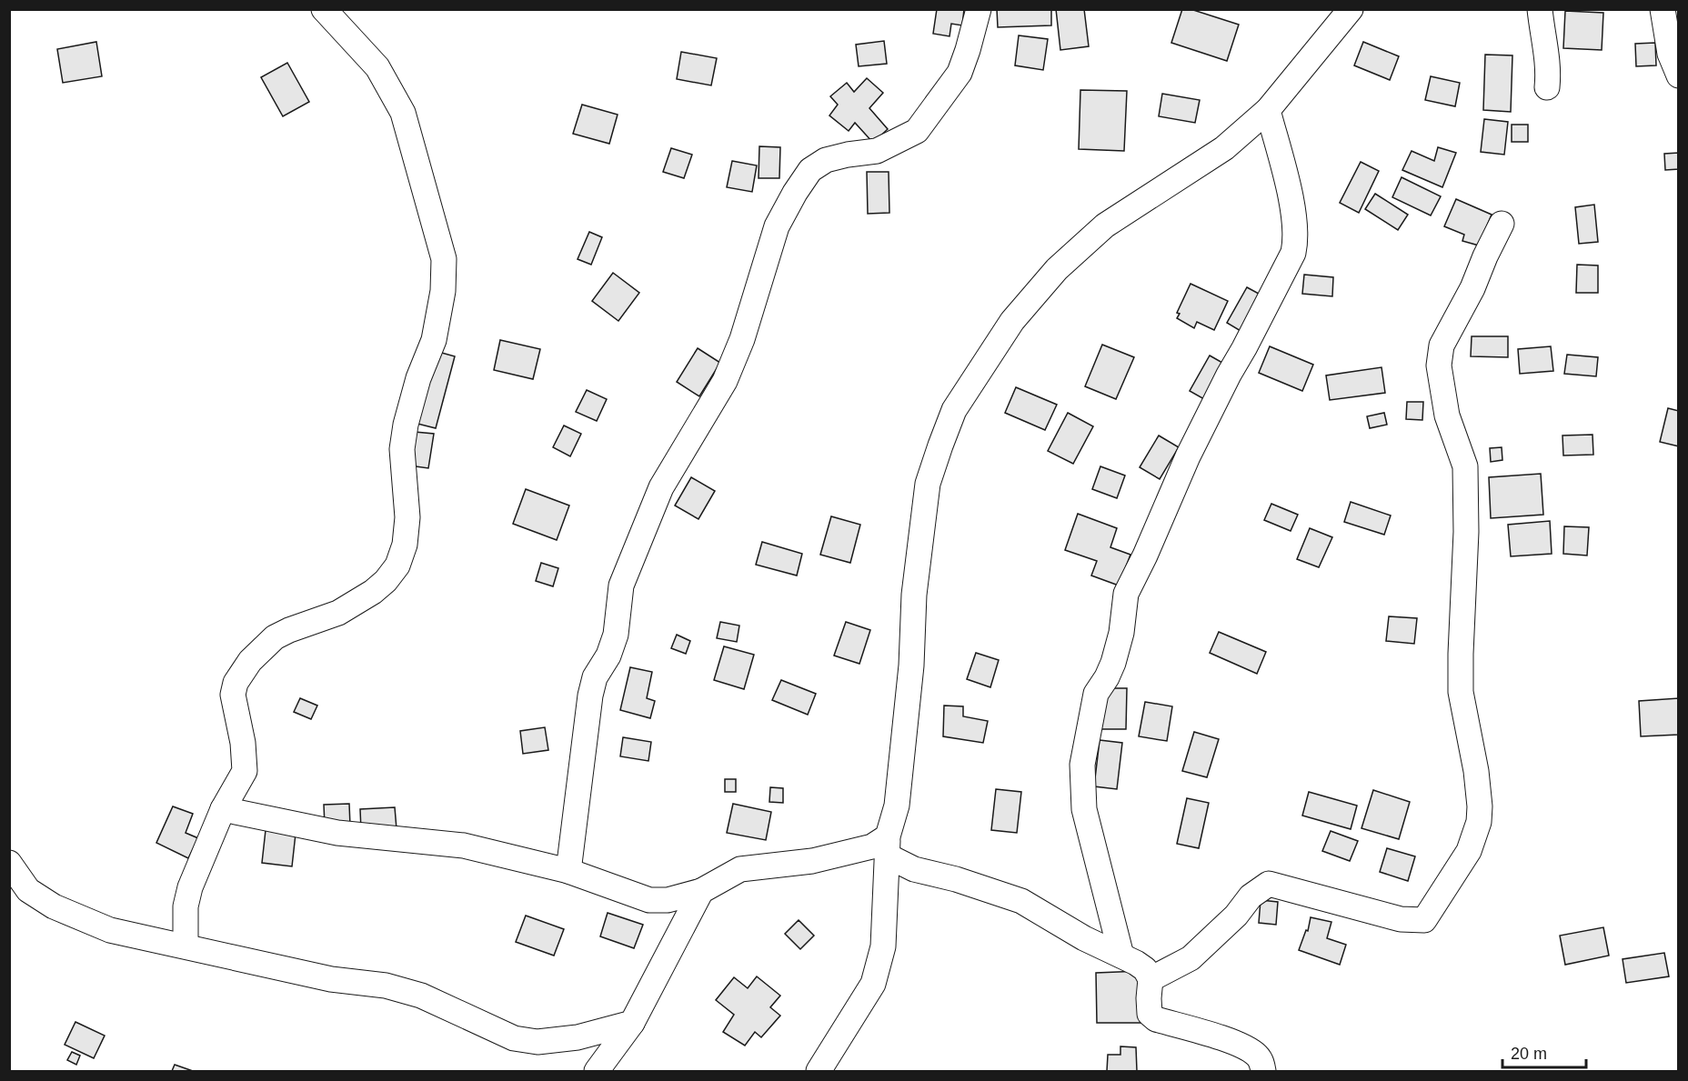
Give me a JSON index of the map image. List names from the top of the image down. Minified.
{"scale_bar":"20 m"}
